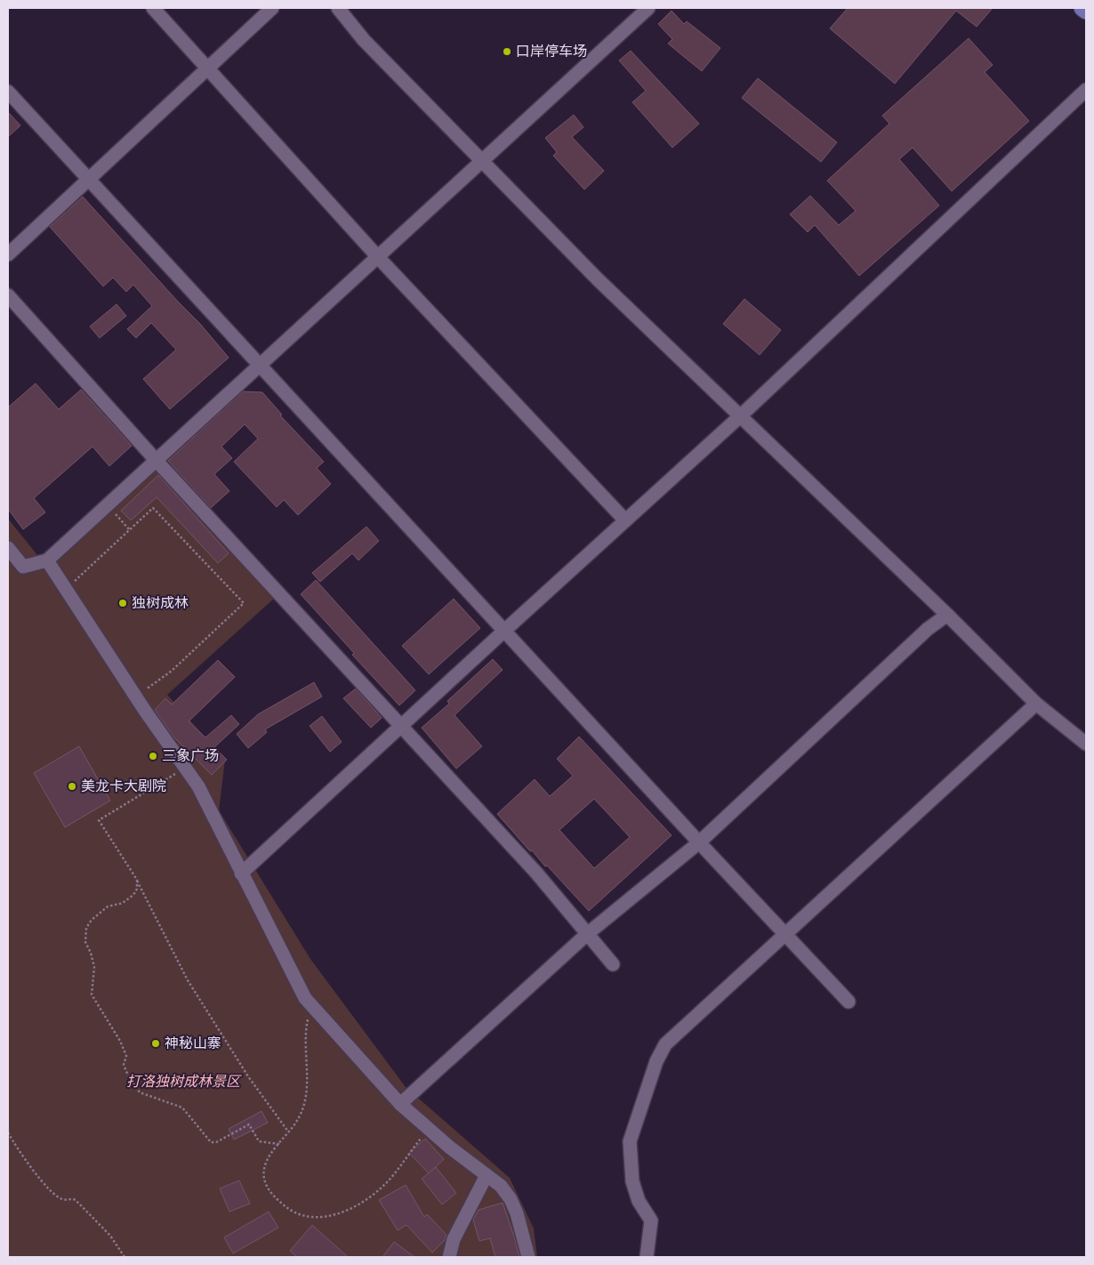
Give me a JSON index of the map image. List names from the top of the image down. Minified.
{"parks":["打洛独树成林景区"],"places":["口岸停车场","独树成林","三象广场","美龙卡大剧院","神秘山寨"]}
